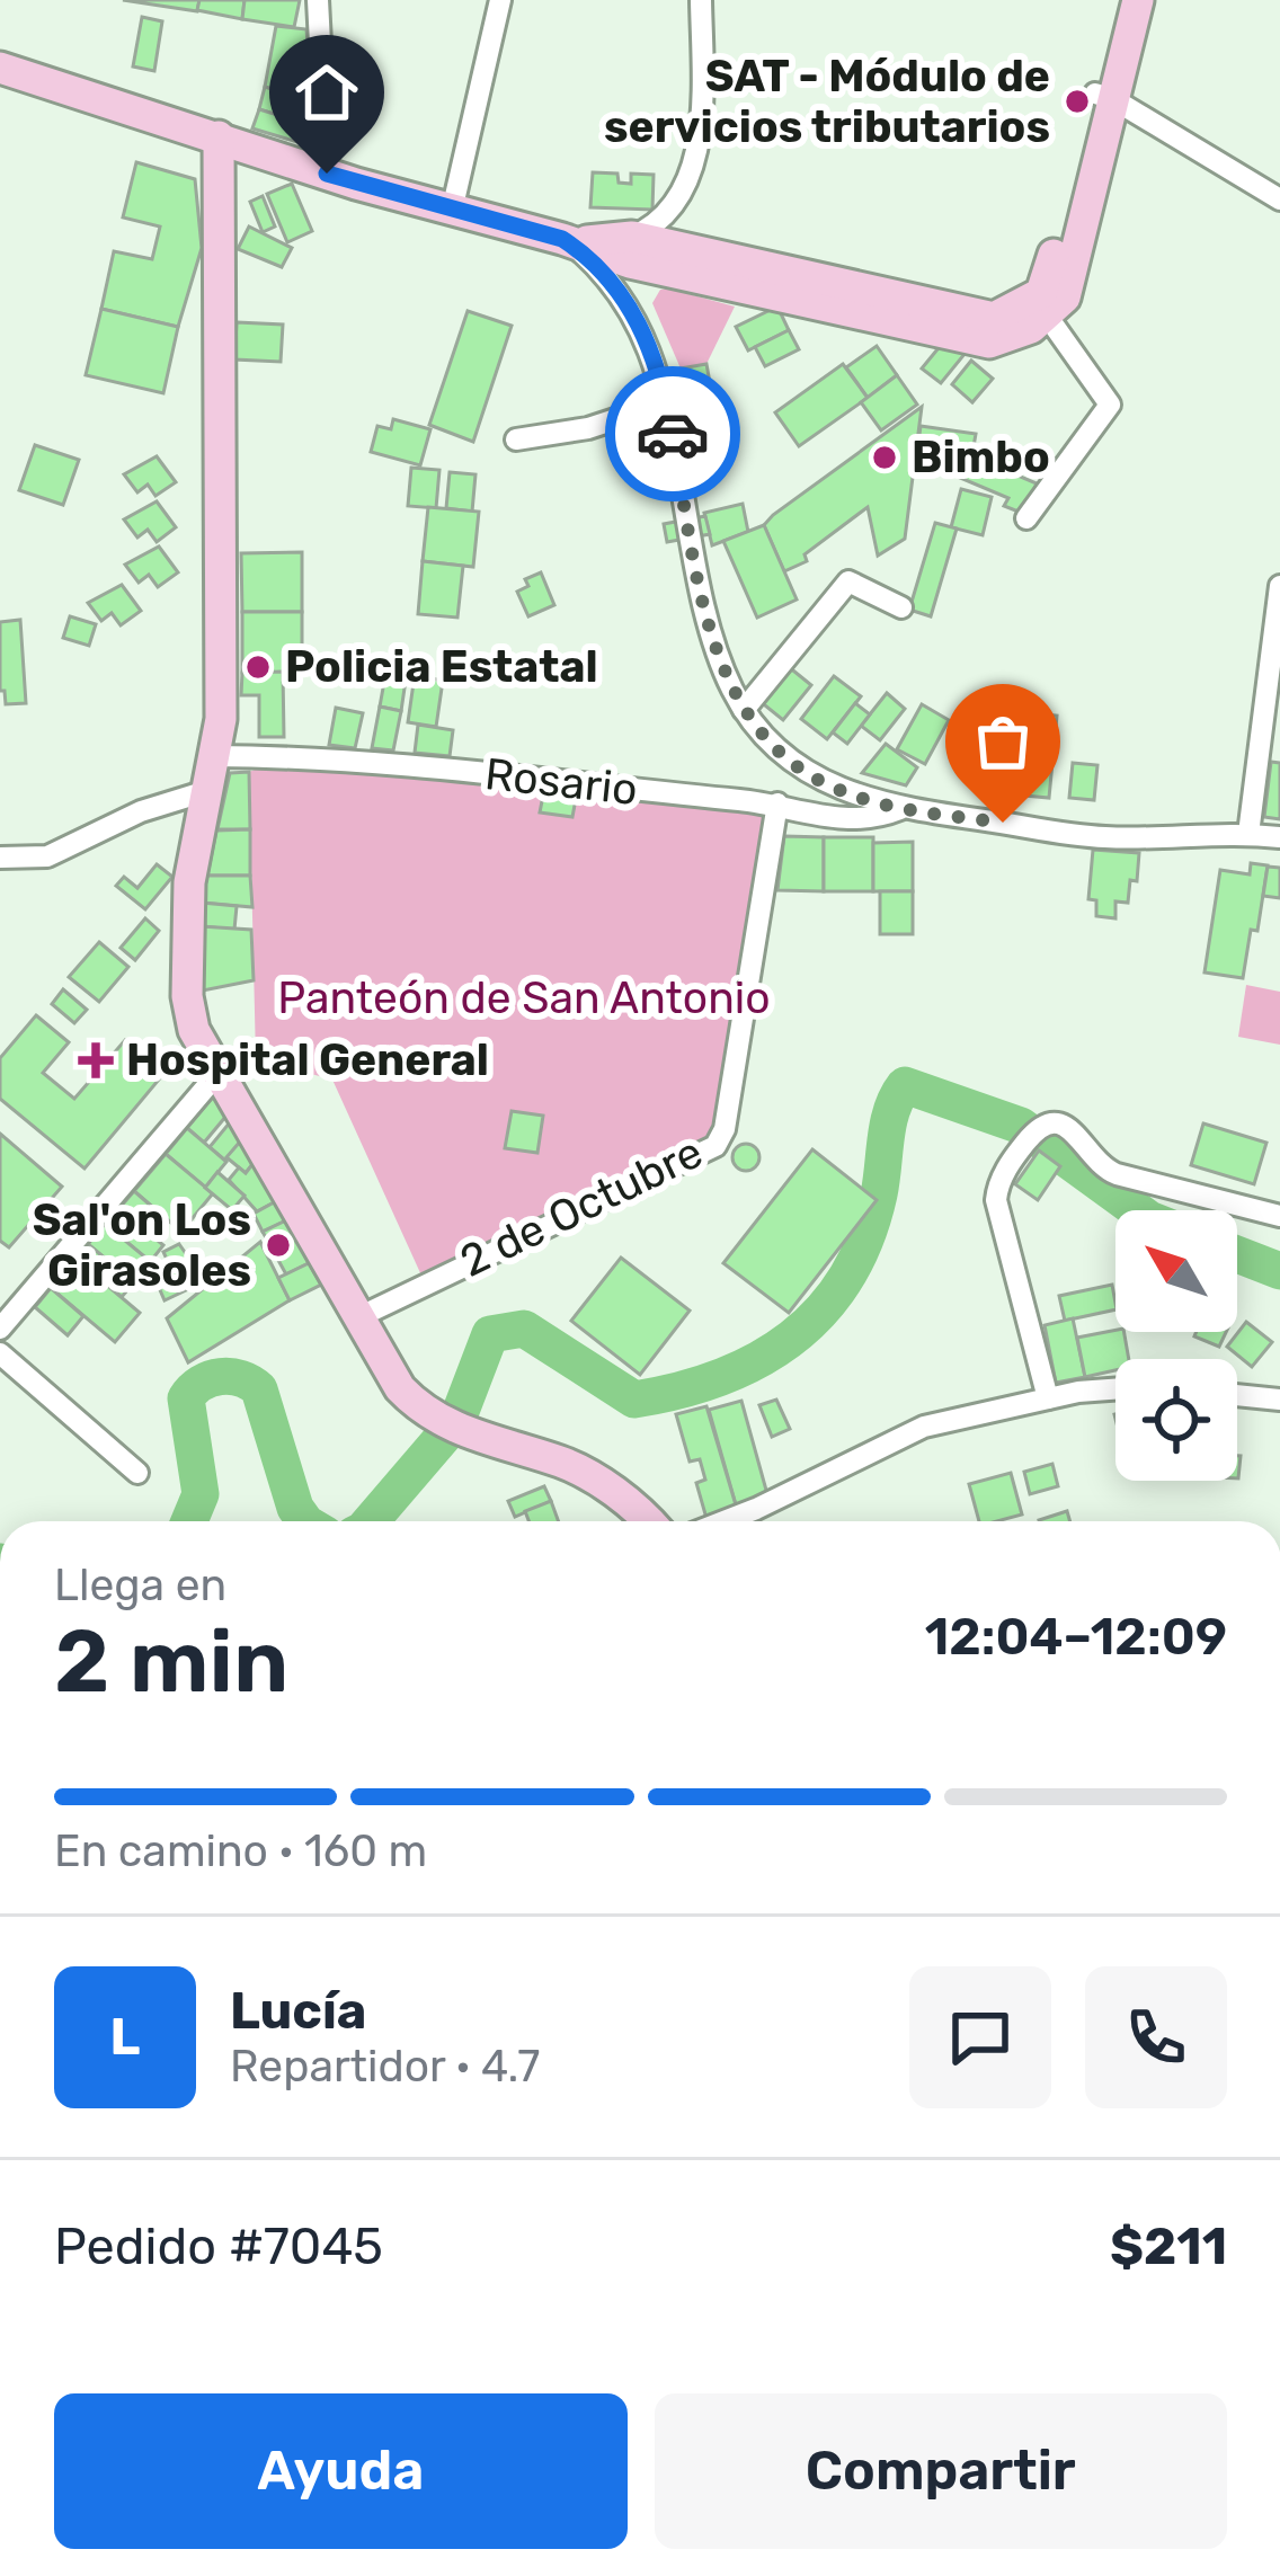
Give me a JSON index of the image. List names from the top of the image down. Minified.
{"streets":{"street":["Rosario","2 de Octubre"]},"crossings":[["Rosario","2 de Octubre"]],"parks":["Panteón de San Antonio"],"places":{"other":["SAT - Módulo de servicios tributarios","Bimbo","Policia Estatal","Sal'on Los Girasoles"],"health":["Hospital General"]},"north":"top left","page":{"heading":["2 min","Llega en","12:04–12:09"],"panel":["Lucía","Repartidor · 4.7","Pedido #7045","$211"],"bar":"En camino · 160 m","round":"L","buttons":["Ayuda","Compartir"]}}
